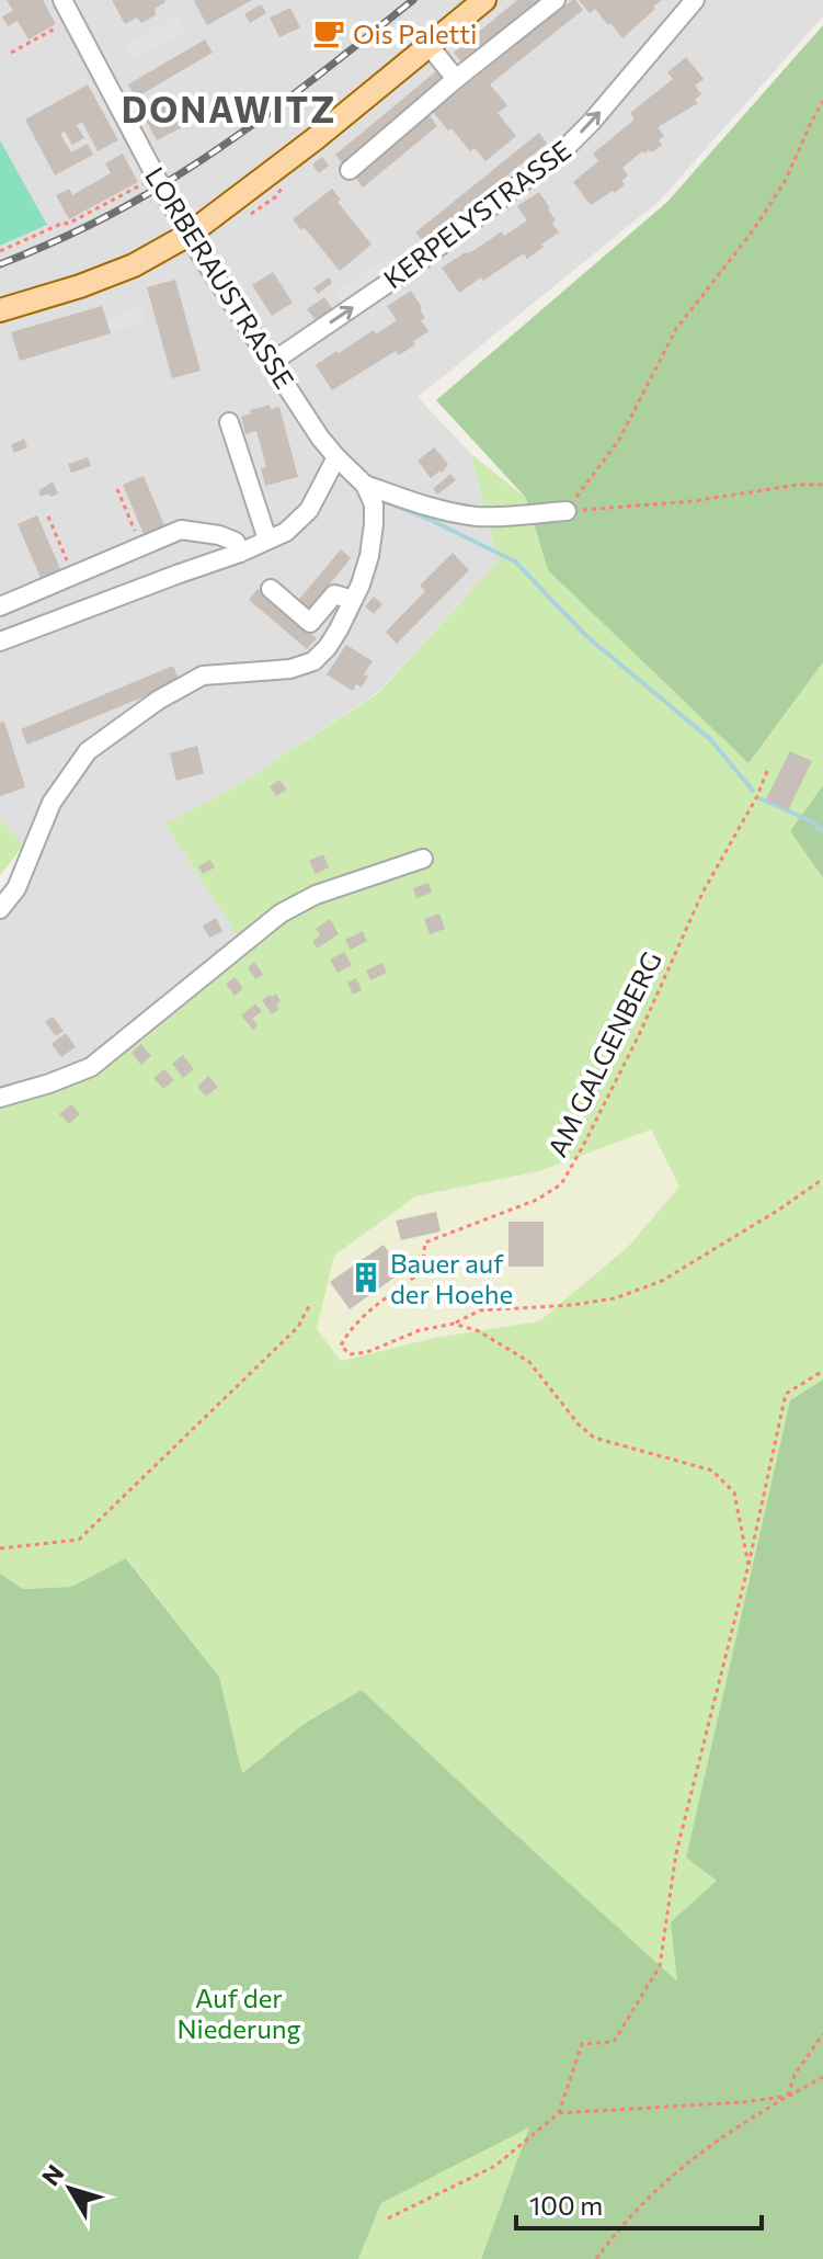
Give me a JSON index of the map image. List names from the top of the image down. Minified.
{"streets":{"street":["KERPELYSTRASSE","LORBERAUSTRASSE"],"path":["AM GALGENBERG"]},"crossings":[["KERPELYSTRASSE","LORBERAUSTRASSE"]],"districts":["DONAWITZ"],"parks":["Auf der Niederung"],"places":{"cafe":["Ois Paletti"],"building":["Bauer auf der Hoehe"]},"scale_bar":"100 m","north":"top left"}
